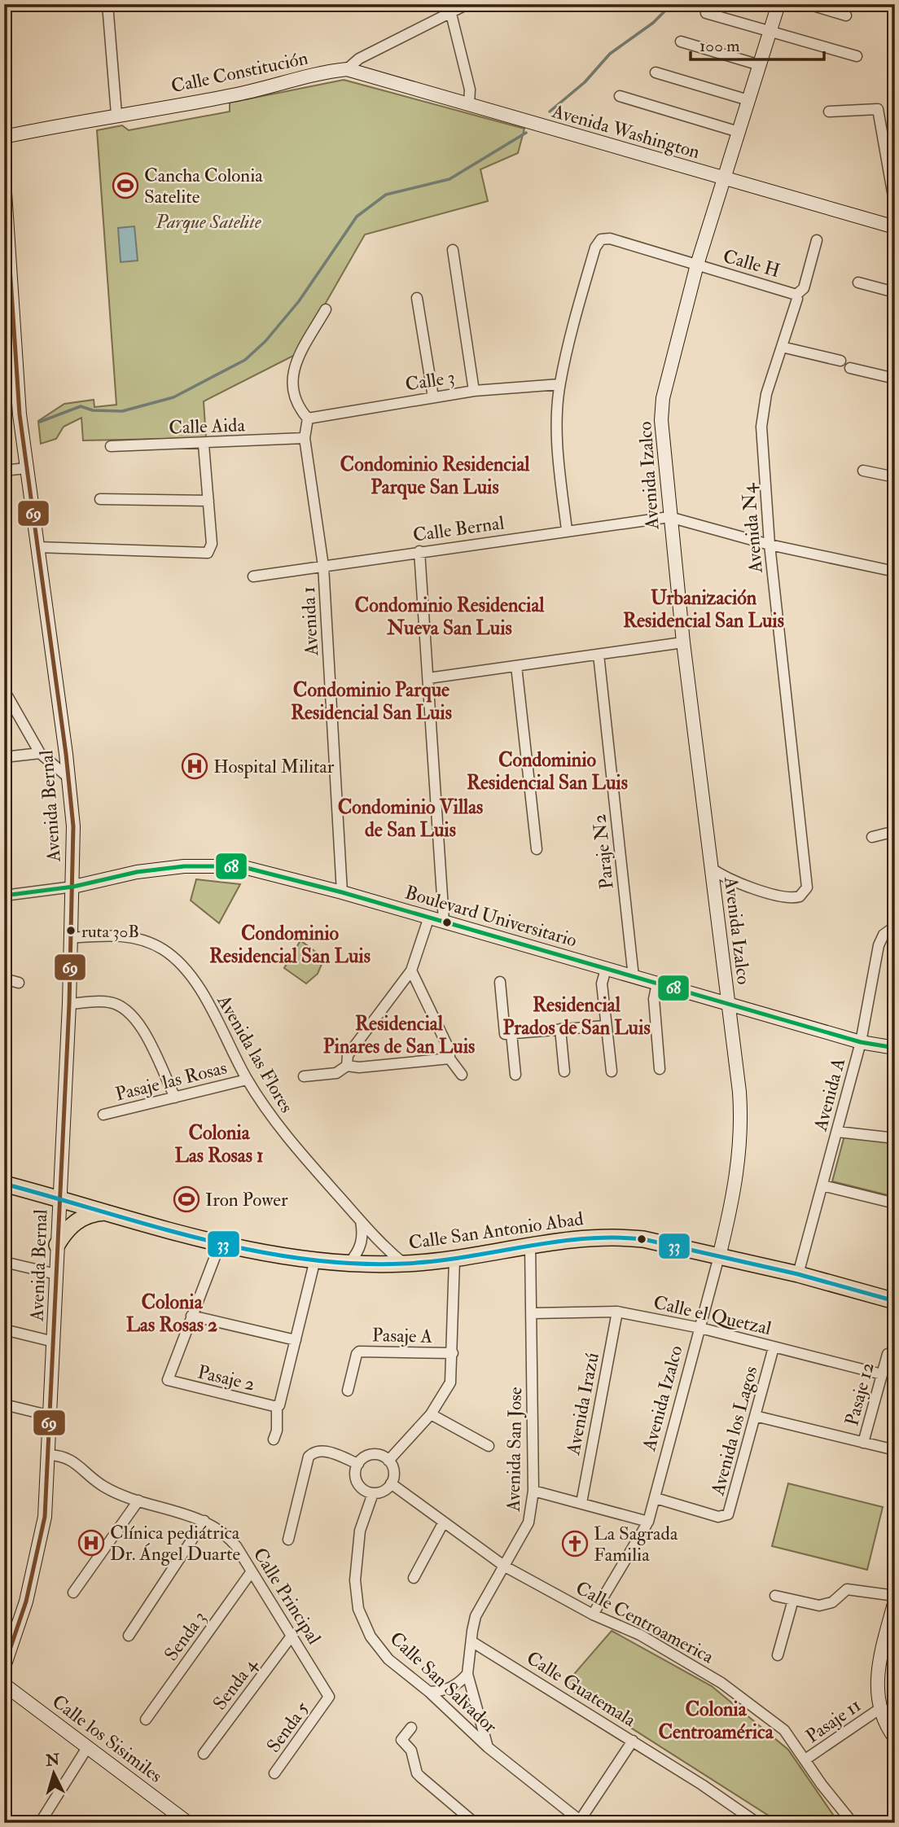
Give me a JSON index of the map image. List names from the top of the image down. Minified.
{"streets":{"main road":["Calle Constitución","Avenida Washington","Avenida Izalco","Avenida Bernal","Boulevard Universitario","Calle San Antonio Abad","Calle los Sisimiles"],"street":["Calle H","Calle 3","Calle Aida","Calle Bernal","Avenida N4","Avenida 1","Paraje N2","Avenida las Flores","Pasaje las Rosas","Avenida A","Calle el Quetzal","Pasaje A","Pasaje 2","Pasaje 12","Avenida Irazú","Avenida los Lagos","Avenida San Jose","Calle Principal","Calle Centroamerica","Senda 3","Calle San Salvador","Senda 4","Calle Guatemala","Pasaje 11","Senda 5"]},"crossings":[["Calle Constitución","Avenida Washington"],["Avenida Washington","Avenida Izalco"],["Calle H","Calle 3"],["Calle H","Avenida Izalco"],["Calle H","Avenida N4"],["Calle 3","Avenida 1"],["Calle Aida","Avenida 1"],["Avenida Izalco","Calle Bernal"],["Avenida Izalco","Avenida N4"],["Avenida Izalco","Boulevard Universitario"],["Avenida Izalco","Calle San Antonio Abad"],["Avenida Izalco","Calle el Quetzal"],["Avenida Izalco","Avenida los Lagos"],["Avenida Izalco","Calle Centroamerica"],["Calle Bernal","Avenida 1"],["Avenida 1","Boulevard Universitario"],["Avenida Bernal","Boulevard Universitario"],["Avenida Bernal","Avenida las Flores"],["Avenida Bernal","Calle San Antonio Abad"],["Avenida Bernal","Calle Principal"],["Paraje N2","Boulevard Universitario"],["Boulevard Universitario","Avenida A"],["Avenida las Flores","Pasaje las Rosas"],["Avenida las Flores","Calle San Antonio Abad"],["Avenida A","Calle San Antonio Abad"],["Calle San Antonio Abad","Avenida San Jose"],["Calle el Quetzal","Pasaje 12"],["Calle el Quetzal","Avenida Irazú"],["Calle el Quetzal","Avenida los Lagos"],["Calle el Quetzal","Avenida San Jose"],["Avenida San Jose","Calle Centroamerica"],["Avenida San Jose","Calle San Salvador"],["Avenida San Jose","Calle Guatemala"],["Calle Principal","Senda 3"],["Calle Principal","Senda 4"],["Calle Principal","Senda 5"],["Calle Centroamerica","Calle San Salvador"],["Calle Centroamerica","Pasaje 11"]],"districts":["Condominio Residencial Parque San Luis","Urbanización Residencial San Luis","Condominio Residencial Nueva San Luis","Condominio Parque Residencial San Luis","Condominio Residencial San Luis","Condominio Villas de San Luis","Condominio Residencial San Luis","Residencial Prados de San Luis","Residencial Pinares de San Luis","Colonia Las Rosas 1","Colonia Las Rosas 2","Colonia Centroamérica"],"parks":["Parque Satelite"],"places":{"sports":["Cancha Colonia Satelite","Iron Power"],"hospital":["Hospital Militar","Clínica pediátrica Dr. Ángel Duarte"],"other":["ruta 30B"],"church":["La Sagrada Familia"]},"lines":["transit line 69","transit line 68","transit line 33"],"scale_bar":"100 m","north":"top"}
